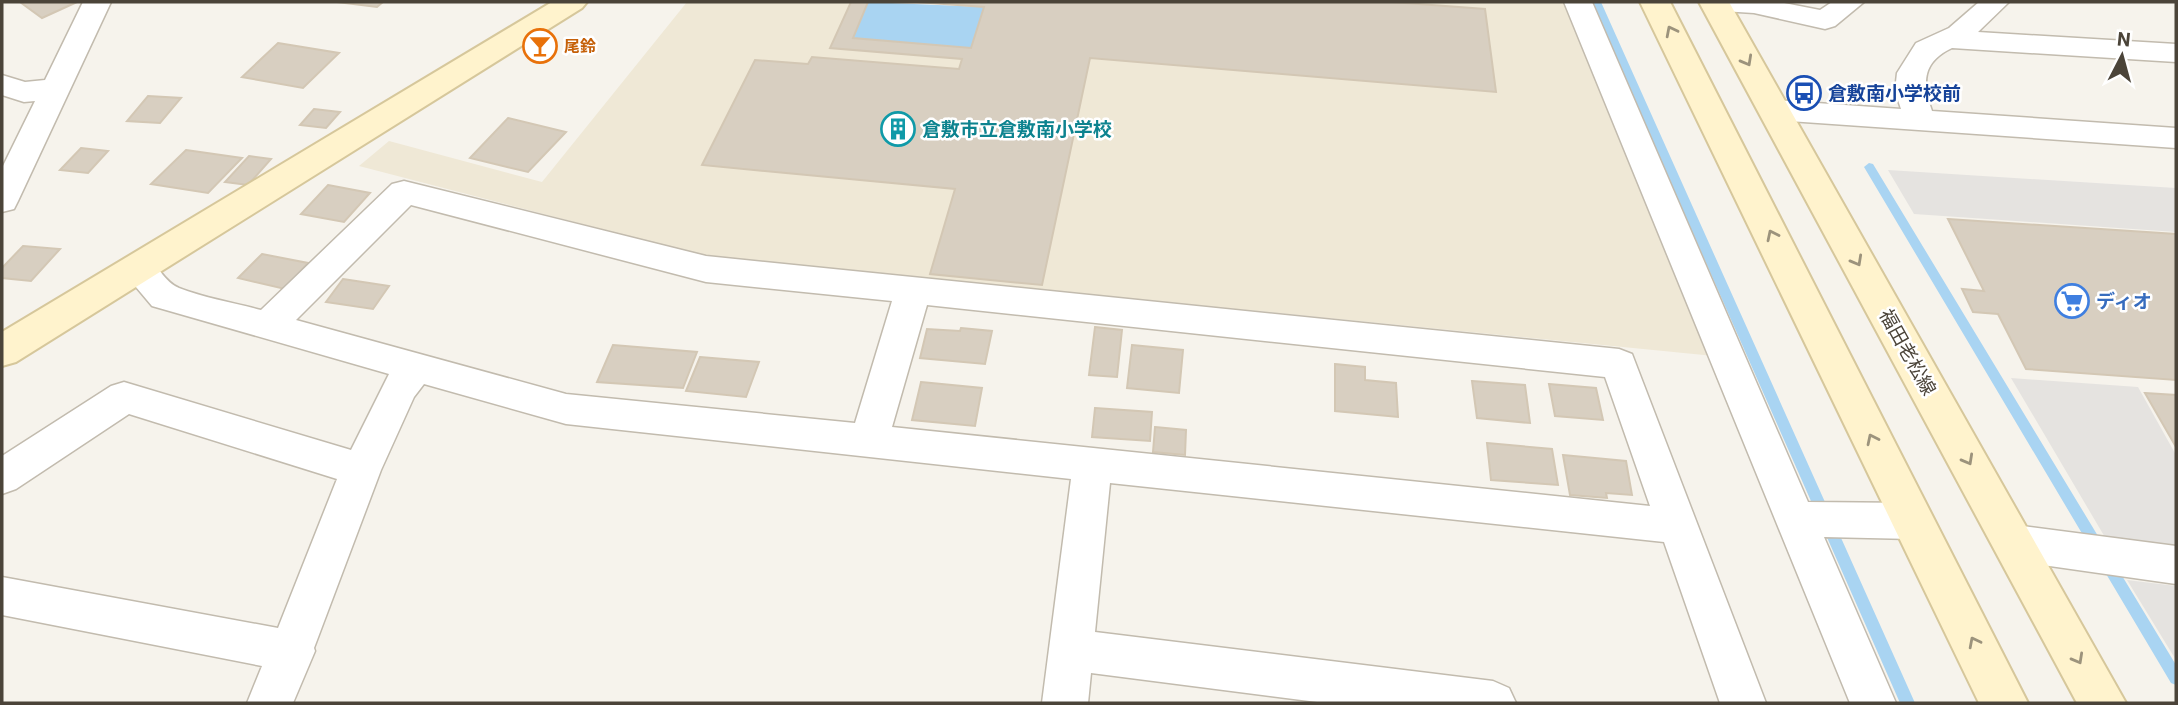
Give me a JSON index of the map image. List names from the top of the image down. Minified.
{"streets":{"main road":["福田老松線"]},"places":{"bar":["尾鈴"],"bus stop":["倉敷南小学校前"],"building":["倉敷市立倉敷南小学校"],"supermarket":["ディオ"]},"north":"top"}
